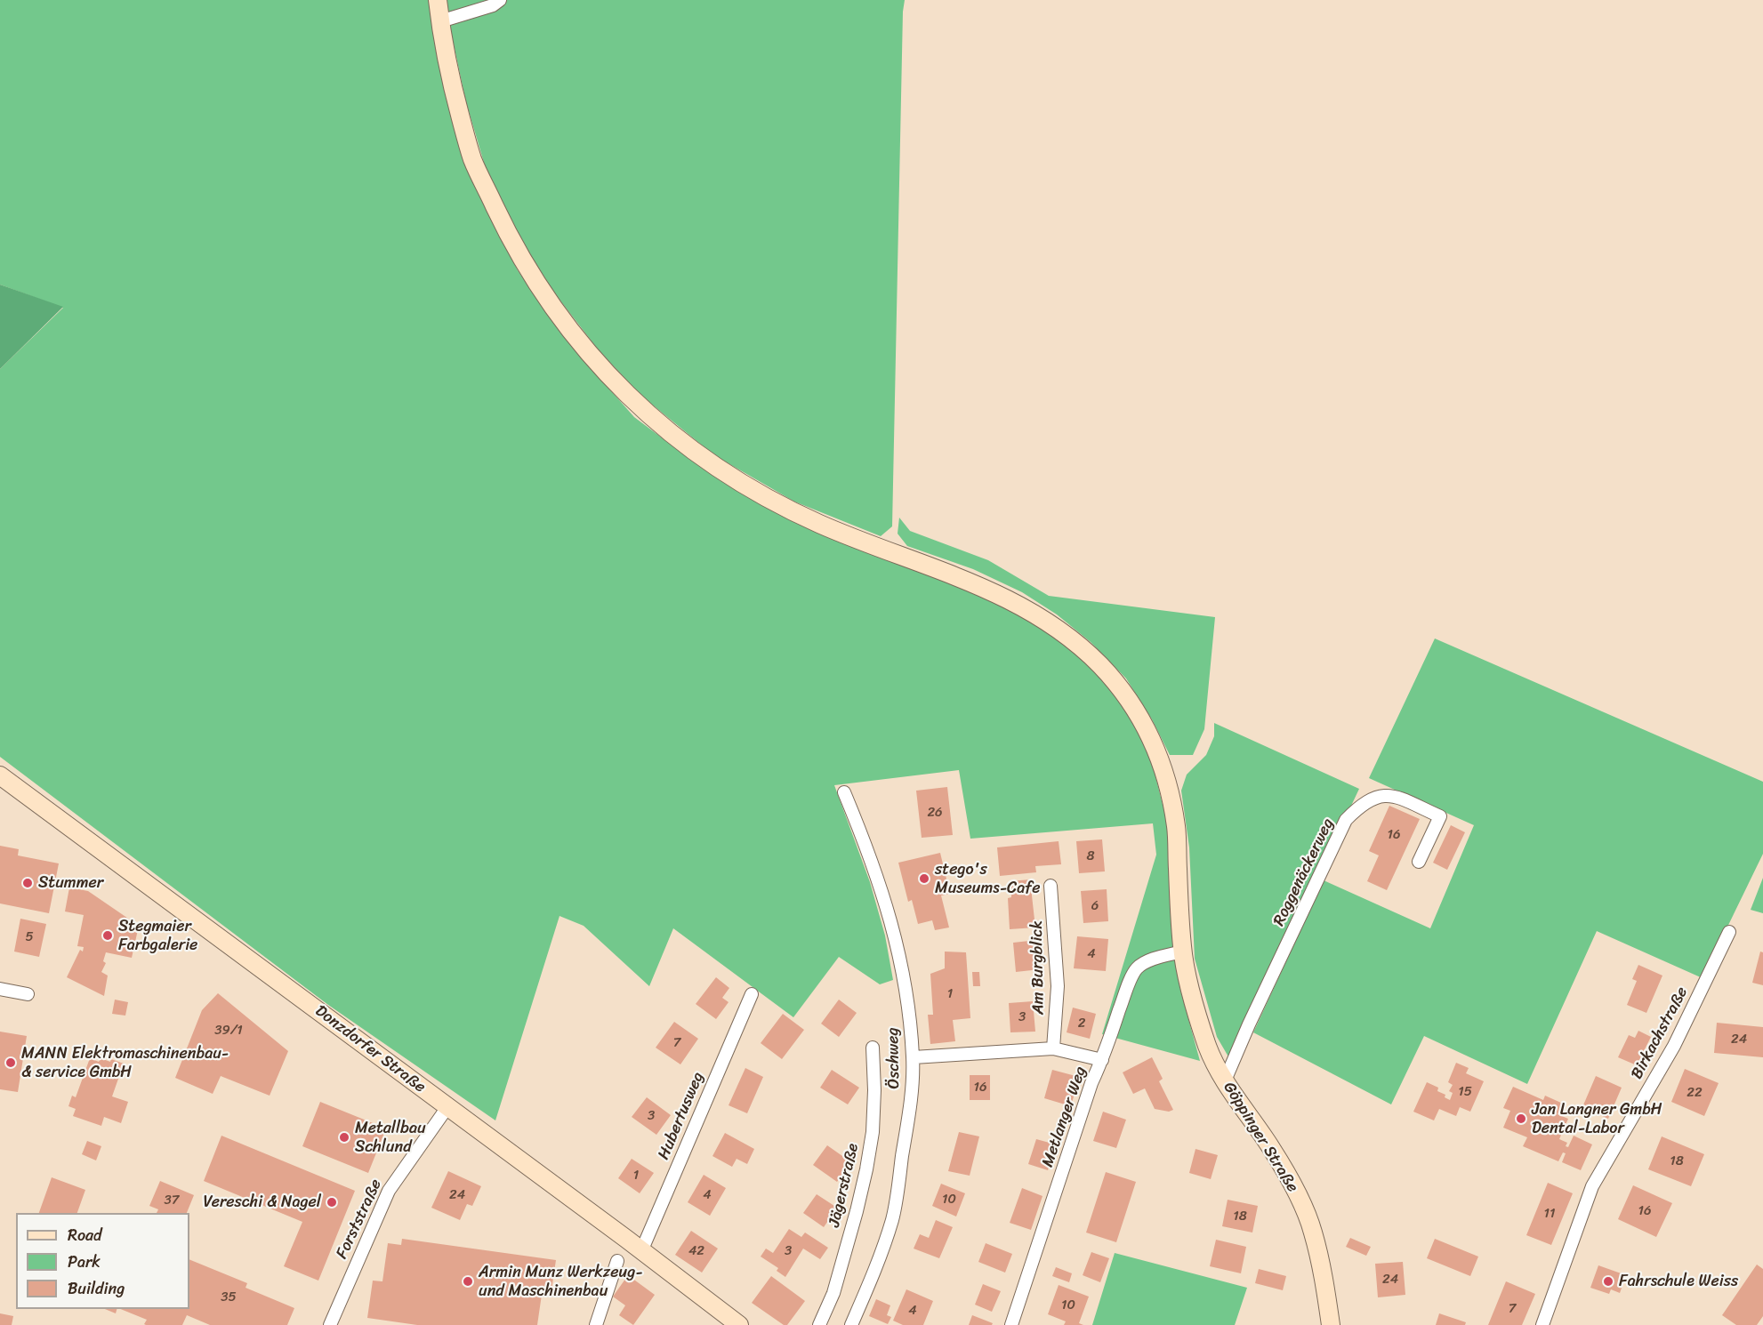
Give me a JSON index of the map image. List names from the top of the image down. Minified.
{"streets":{"main road":["Donzdorfer Straße","Göppinger Straße"],"street":["Roggenäckerweg","Am Burgblick","Birkachstraße","Öschweg","Hubertusweg","Metlanger Weg","Jägerstraße","Forststraße"]},"crossings":[["Roggenäckerweg","Göppinger Straße"],["Donzdorfer Straße","Hubertusweg"],["Donzdorfer Straße","Forststraße"],["Metlanger Weg","Göppinger Straße"]],"places":["stego's Museums-Cafe","Stummer","Stegmaier Farbgalerie","MANN Elektromaschinenbau- & service GmbH","Jan Langner GmbH Dental-Labor","Metallbau Schlund","Vereschi & Nagel","Armin Munz Werkzeug- und Maschinenbau","Fahrschule Weiss"],"house_numbers":["26","16","8","6","5","4","1","3","2","39/1","24","7","16","15","22","3","18","1","24","4","10","37","16","11","18","42","3","24","35","10","7","4"],"legend":["Road","Park","Building"]}
